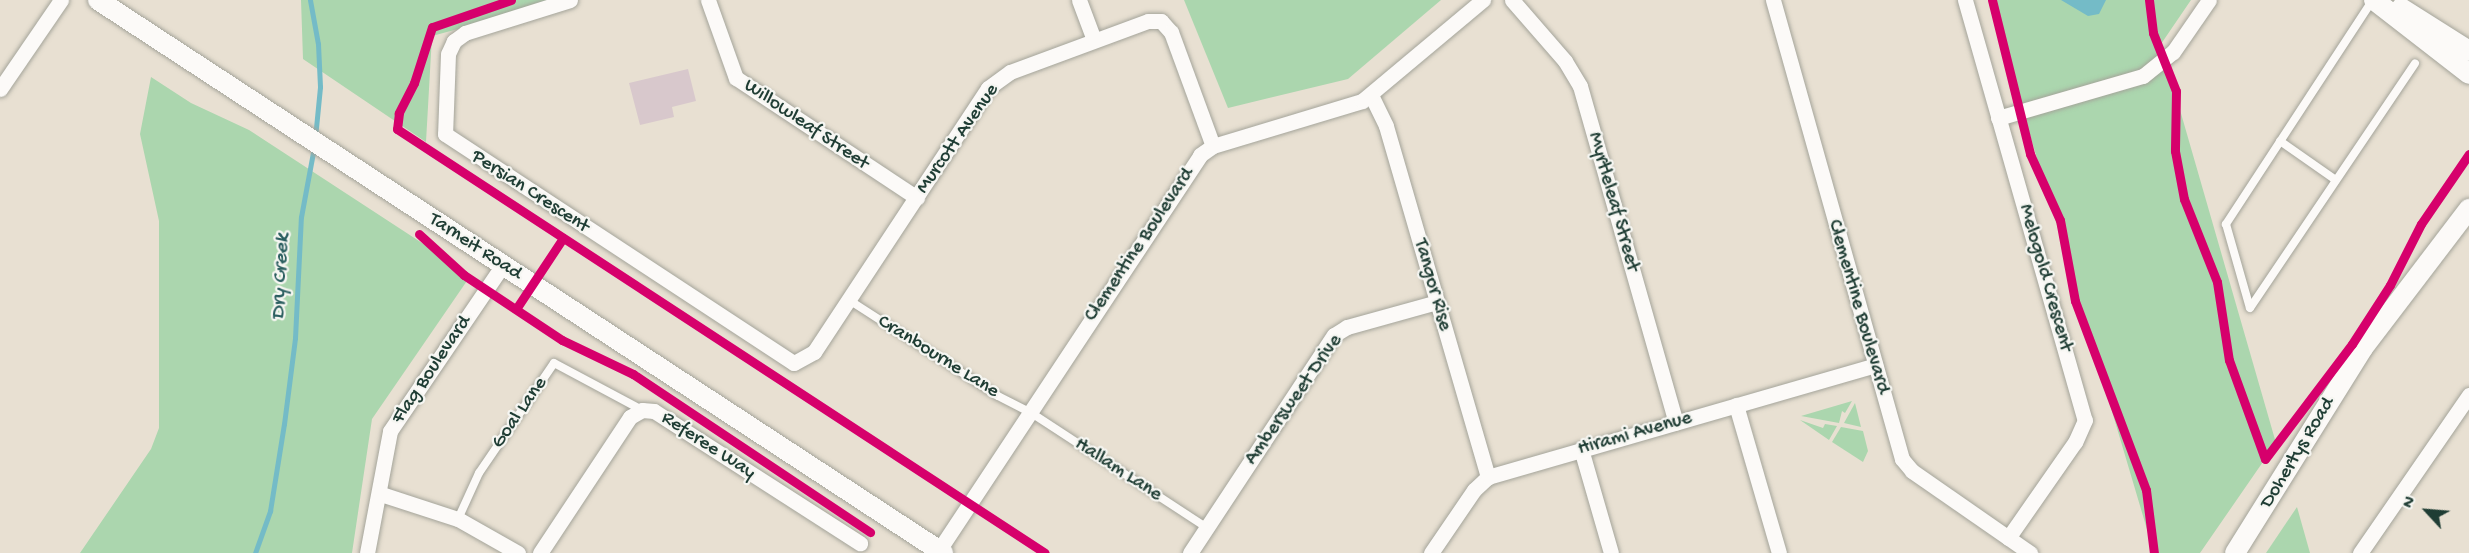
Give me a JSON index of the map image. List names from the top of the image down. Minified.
{"streets":{"street":["Willowleaf Street","Murcott Avenue","Persian Crescent","Myrtleleaf Street","Clementine Boulevard","Tarneit Road","Melogold Crescent","Tangor Rise","Flag Boulevard","Ambersweet Drive","Hirami Avenue","Referee Way","Dohertys Road"],"lane":["Cranbourne Lane","Goal Lane","Hallam Lane"]},"crossings":[["Willowleaf Street","Murcott Avenue"],["Murcott Avenue","Persian Crescent"],["Murcott Avenue","Clementine Boulevard"],["Murcott Avenue","Cranbourne Lane"],["Myrtleleaf Street","Hirami Avenue"],["Clementine Boulevard","Tarneit Road"],["Clementine Boulevard","Melogold Crescent"],["Clementine Boulevard","Tangor Rise"],["Clementine Boulevard","Cranbourne Lane"],["Clementine Boulevard","Hirami Avenue"],["Clementine Boulevard","Hallam Lane"],["Tarneit Road","Flag Boulevard"],["Tangor Rise","Ambersweet Drive"],["Tangor Rise","Hirami Avenue"],["Cranbourne Lane","Hallam Lane"],["Ambersweet Drive","Hallam Lane"],["Goal Lane","Referee Way"]],"water":["Dry Creek"],"north":"top left"}
